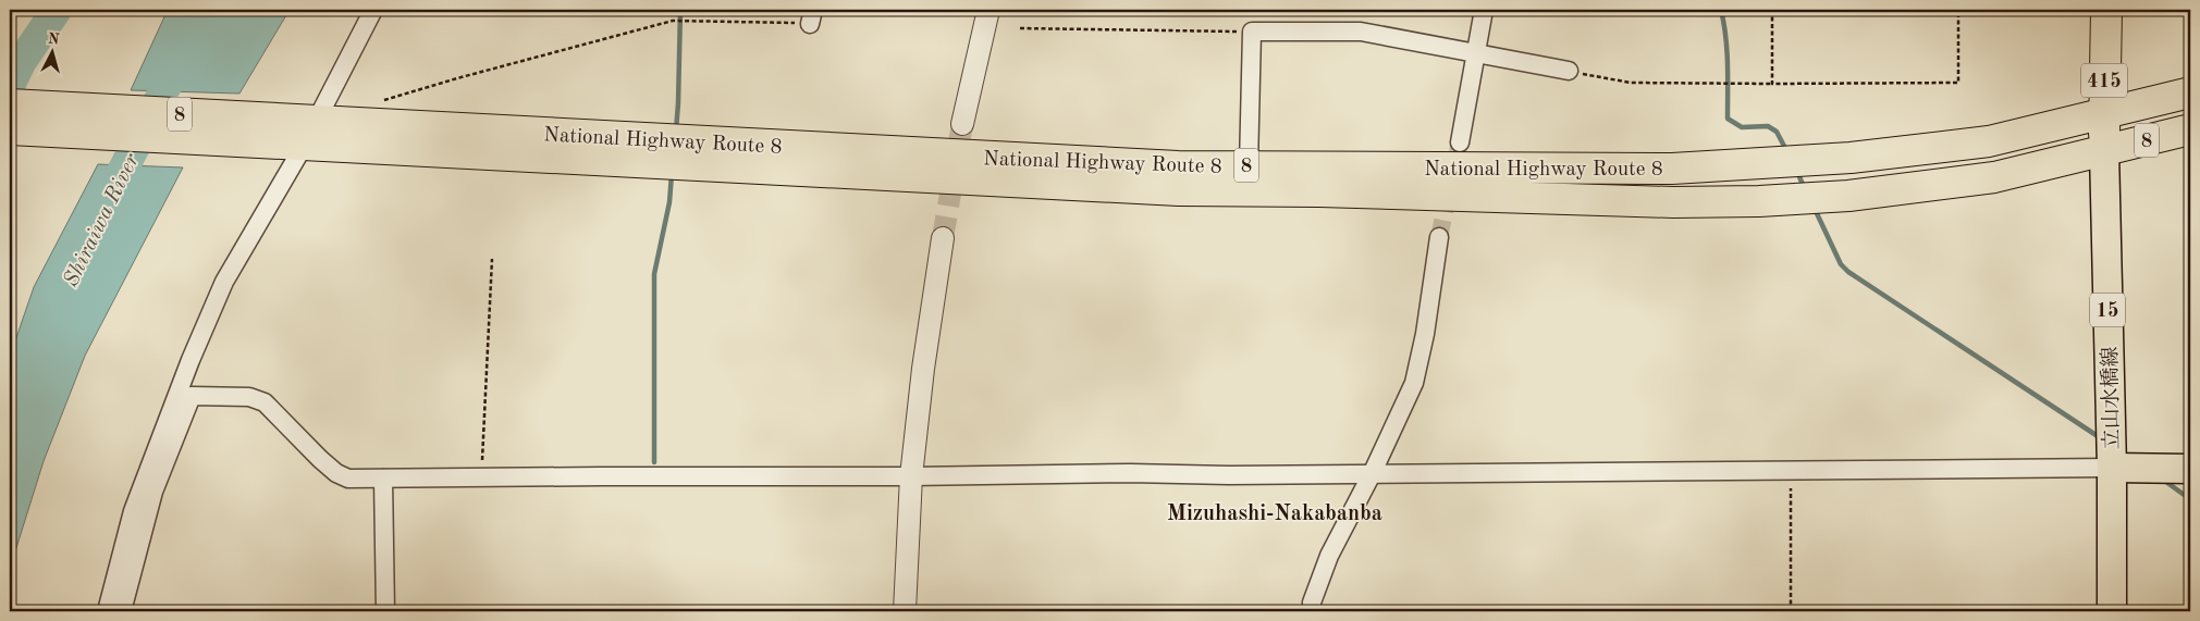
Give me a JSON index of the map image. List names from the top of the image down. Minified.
{"streets":{"highway":["415","8","National Highway Route 8"],"main road":["15","立山水橋線"]},"crossings":[["415","National Highway Route 8"],["415","立山水橋線"],["National Highway Route 8","立山水橋線"]],"districts":["Mizuhashi-Nakabanba"],"water":["Shiraiwa River"],"north":"top"}
